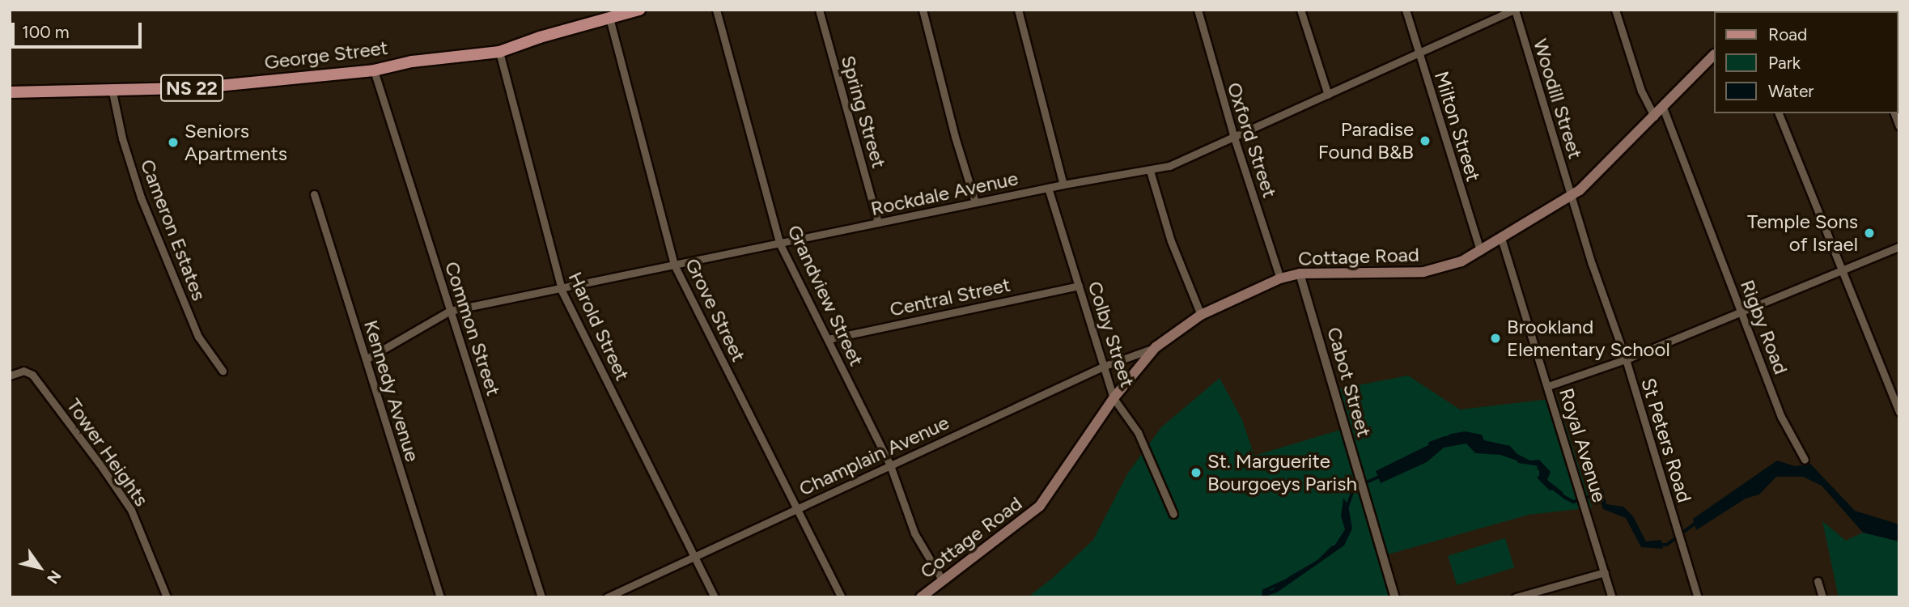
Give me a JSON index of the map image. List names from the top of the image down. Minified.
{"streets":{"main road":["George Street","NS 22","Cottage Road"],"street":["Woodill Street","Spring Street","Milton Street","Oxford Street","Rockdale Avenue","Cameron Estates","Grandview Street","Central Street","Grove Street","Harold Street","Rigby Road","Common Street","Colby Street","Cabot Street","Kennedy Avenue","St Peters Road","Royal Avenue","Tower Heights","Champlain Avenue"]},"crossings":[["George Street","Cameron Estates"],["George Street","Grove Street"],["George Street","Harold Street"],["George Street","Common Street"],["Woodill Street","Rockdale Avenue"],["Woodill Street","Cottage Road"],["Woodill Street","St Peters Road"],["Spring Street","Rockdale Avenue"],["Milton Street","Rockdale Avenue"],["Milton Street","Cottage Road"],["Oxford Street","Rockdale Avenue"],["Oxford Street","Cottage Road"],["Rockdale Avenue","Grandview Street"],["Rockdale Avenue","Grove Street"],["Rockdale Avenue","Harold Street"],["Rockdale Avenue","Common Street"],["Rockdale Avenue","Colby Street"],["Rockdale Avenue","Kennedy Avenue"],["Cottage Road","Grandview Street"],["Cottage Road","Rigby Road"],["Cottage Road","Colby Street"],["Cottage Road","Cabot Street"],["Cottage Road","St Peters Road"],["Cottage Road","Royal Avenue"],["Cottage Road","Champlain Avenue"],["Grandview Street","Central Street"],["Grandview Street","Champlain Avenue"],["Central Street","Colby Street"],["Grove Street","Champlain Avenue"],["Harold Street","Champlain Avenue"],["Colby Street","Champlain Avenue"]],"places":["Paradise Found B&B","Seniors Apartments","Temple Sons of Israel","Brookland Elementary School","St. Marguerite Bourgoeys Parish"],"legend":["Road","Park","Water"],"scale_bar":"100 m","north":"bottom right"}
